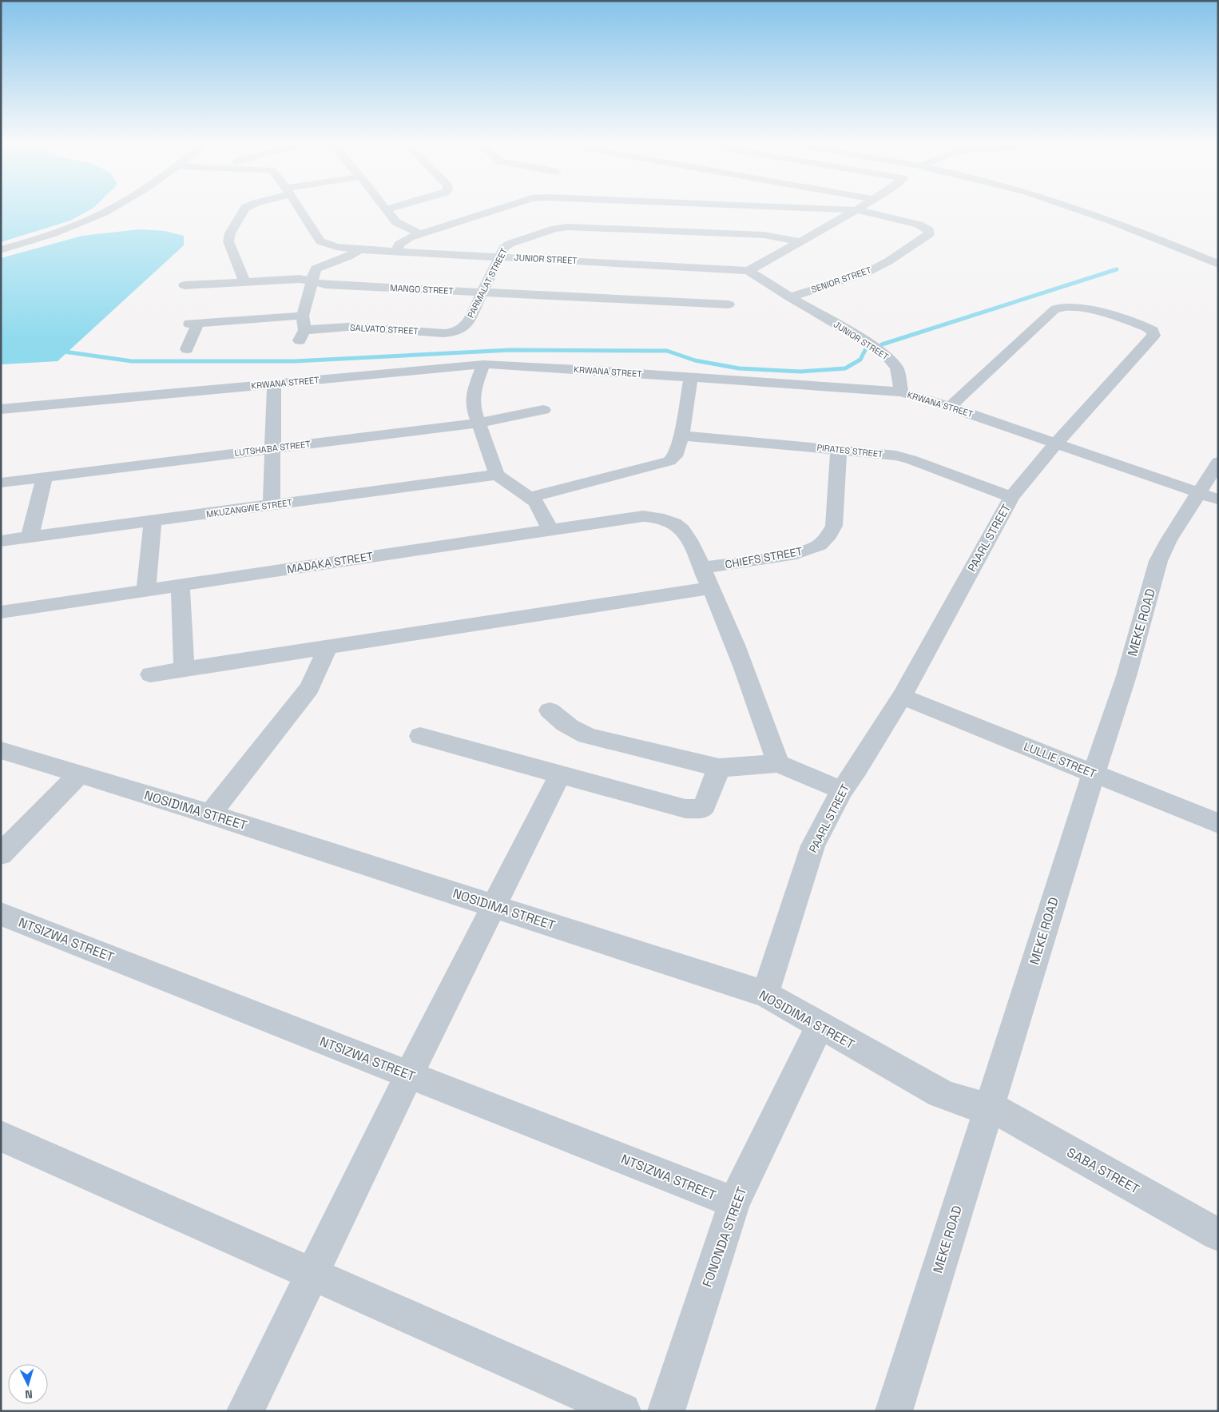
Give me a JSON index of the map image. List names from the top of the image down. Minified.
{"streets":{"street":["JUNIOR STREET","SENIOR STREET","PARMALAT STREET","MANGO STREET","SALVATO STREET","KRWANA STREET","LUTSHABA STREET","PIRATES STREET","MKUZANGWE STREET","PAARL STREET","CHIEFS STREET","MADAKA STREET","MEKE ROAD","LULLIE STREET","NOSIDIMA STREET","NTSIZWA STREET","SABA STREET","FONONDA STREET"]},"crossings":[["JUNIOR STREET","SENIOR STREET"],["JUNIOR STREET","PARMALAT STREET"],["JUNIOR STREET","SALVATO STREET"],["JUNIOR STREET","KRWANA STREET"],["PARMALAT STREET","MANGO STREET"],["PARMALAT STREET","SALVATO STREET"],["MANGO STREET","SALVATO STREET"],["KRWANA STREET","PAARL STREET"],["KRWANA STREET","MEKE ROAD"],["PIRATES STREET","PAARL STREET"],["PIRATES STREET","CHIEFS STREET"],["PAARL STREET","LULLIE STREET"],["PAARL STREET","NOSIDIMA STREET"],["CHIEFS STREET","MADAKA STREET"],["MEKE ROAD","LULLIE STREET"],["MEKE ROAD","NOSIDIMA STREET"],["MEKE ROAD","SABA STREET"],["NOSIDIMA STREET","SABA STREET"],["NOSIDIMA STREET","FONONDA STREET"],["NTSIZWA STREET","FONONDA STREET"]],"north":"bottom"}
